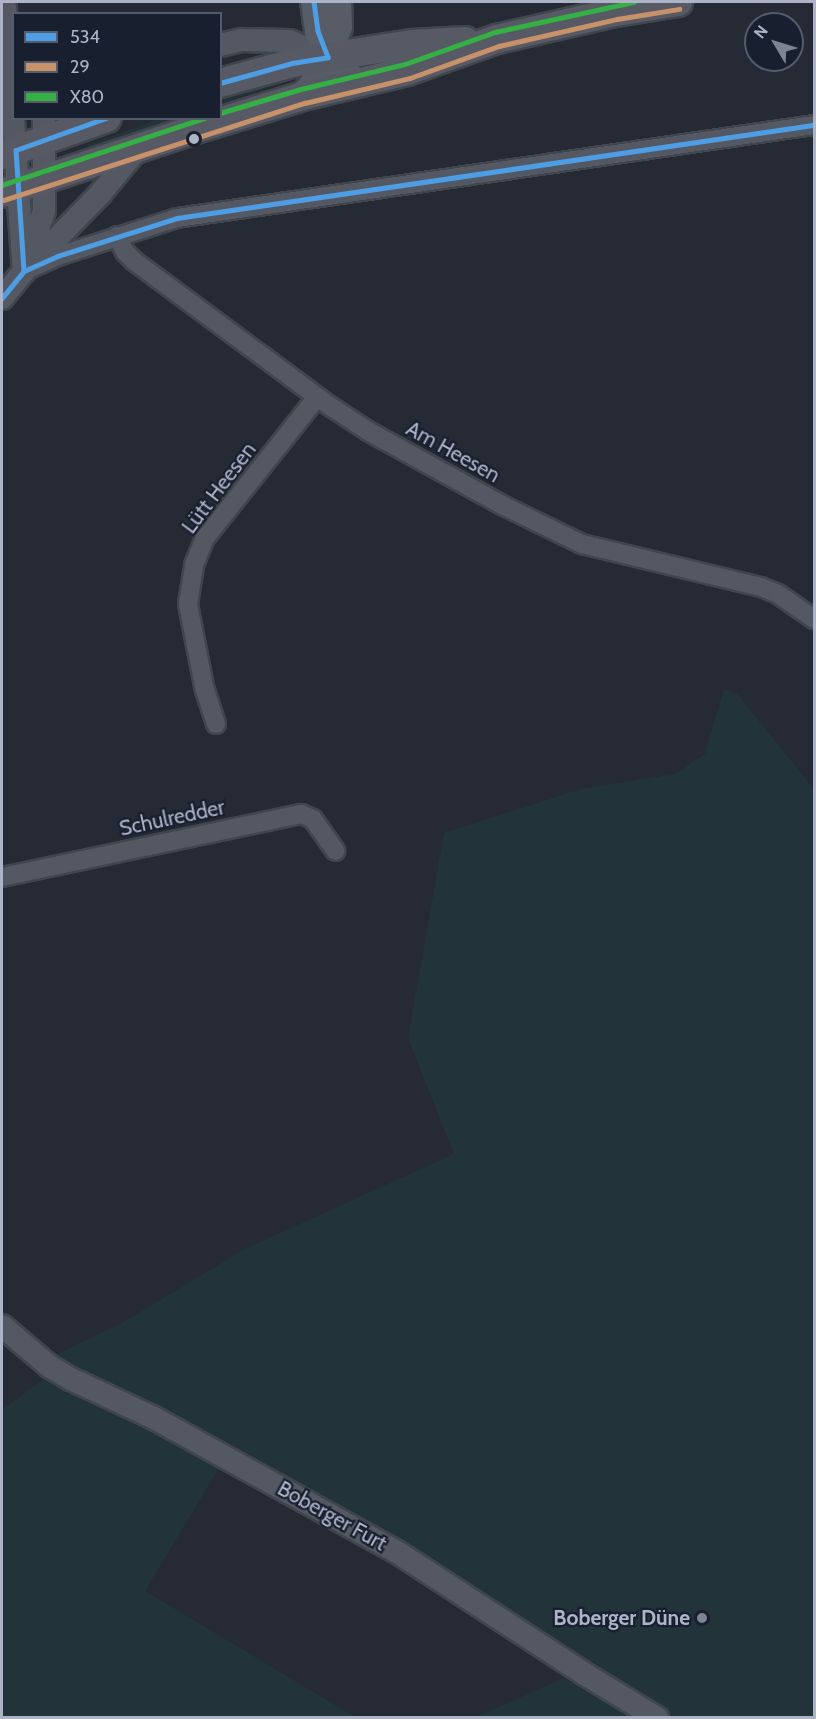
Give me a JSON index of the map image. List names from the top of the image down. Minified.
{"streets":{"street":["Am Heesen","Lütt Heesen","Schulredder","Boberger Furt"]},"crossings":[["Am Heesen","Lütt Heesen"]],"places":["Boberger Düne"],"lines":["transit line 534","transit line X80","transit line 29"],"legend":["534","29","X80"],"north":"top left"}
